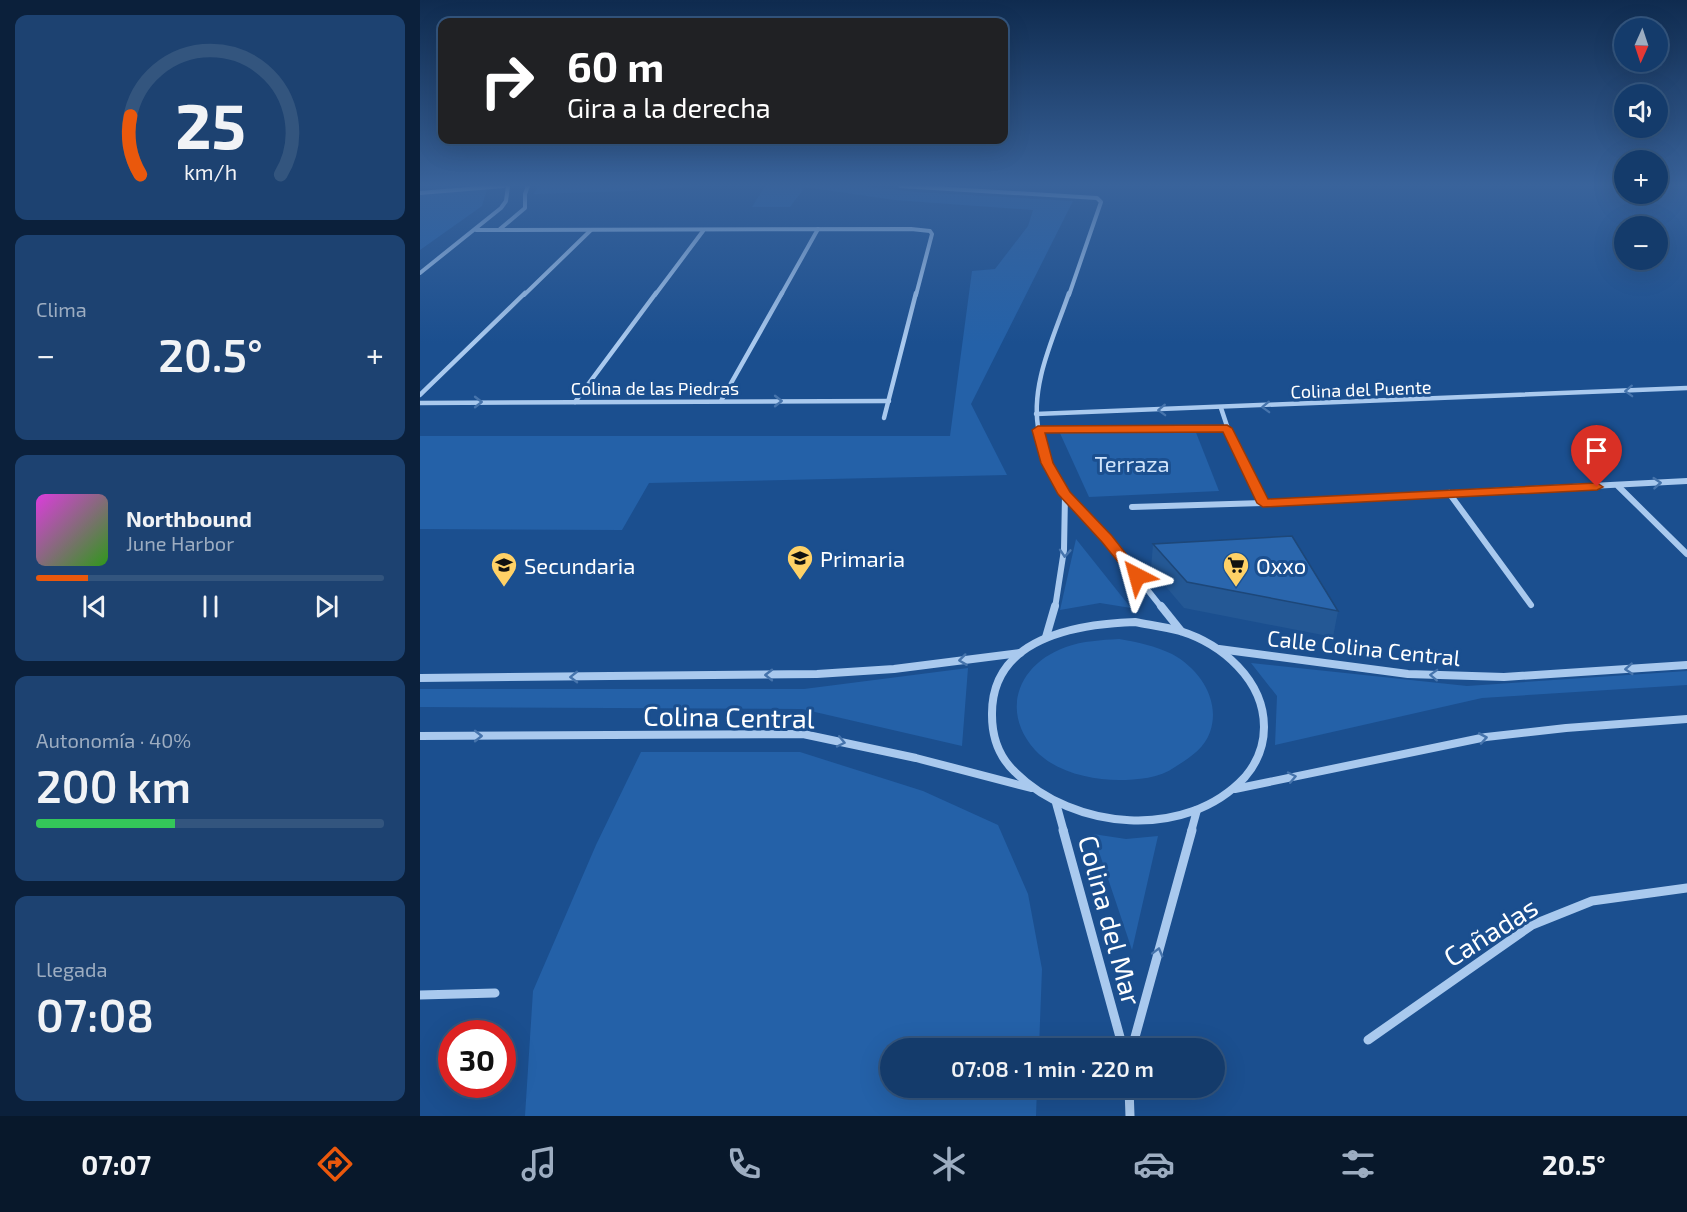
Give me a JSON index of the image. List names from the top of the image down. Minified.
{"streets":{"street":["Colina de las Piedras","Colina del Puente","Calle Colina Central","Colina Central","Colina del Mar","Cañadas"]},"one_way":["Colina de las Piedras","Colina del Puente","Calle Colina Central","Colina del Mar"],"parks":["Terraza"],"places":{"school or university":["Primaria","Secundaria"],"supermarket":["Oxxo"]},"north":"bottom","page":{"map_buttons":["+","−"],"turn":["60 m","Gira a la derecha"],"tile":["Clima",["Autonomía · 40%","200 km"],["Llegada","07:08"]],"heat":["−","20.5°","+"],"song":["Northbound","June Harbor"],"limit":"30","trip":"07:08 · 1 min · 220 m","tabs":["07:07","20.5°"],"gauge":["25","km/h"]}}
